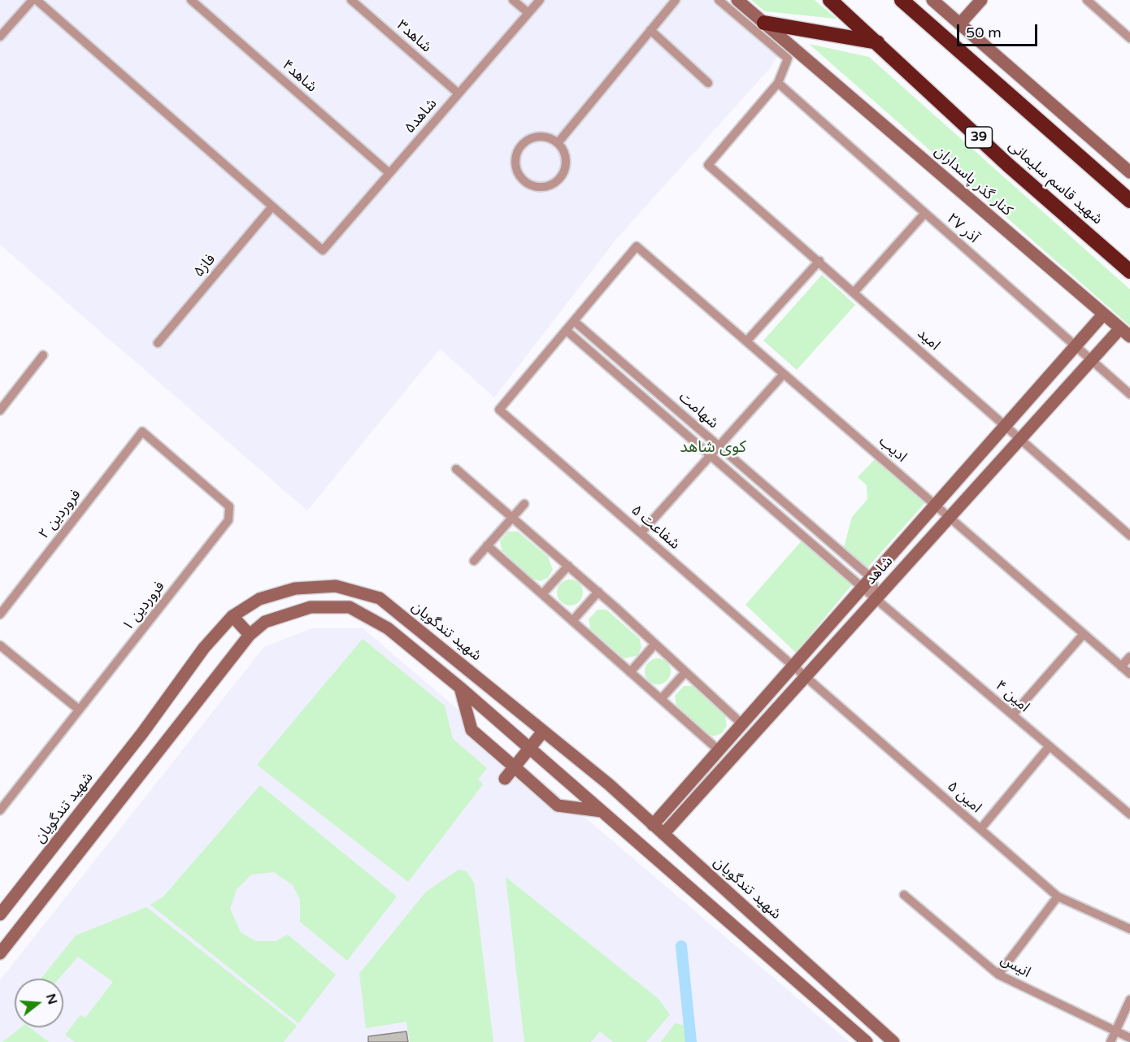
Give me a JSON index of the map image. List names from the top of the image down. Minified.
{"streets":{"highway":["39","شهید قاسم سلیمانی"],"main road":["کنار گذر پاسداران","شاهد","شهید تندگویان"],"street":["شاهد۳","شاهد۴","شاهد۵","آذر ۲۷","فاز۵","امید","شهامت","ادیب","فروردین ۲","شفاعت ۵","فروردین ۱","امین ۴","امین ۵","انیس"]},"crossings":[["شاهد۳","شاهد۵"],["شاهد۴","شاهد۵"],["شاهد۵","فاز۵"],["کنار گذر پاسداران","شاهد"],["آذر ۲۷","امید"],["آذر ۲۷","شاهد"],["امید","شاهد"],["شهامت","ادیب"],["شهامت","شفاعت ۵"],["شهامت","شاهد"],["شهامت","امین ۴"],["ادیب","شاهد"],["فروردین ۲","فروردین ۱"],["شفاعت ۵","شاهد"],["شفاعت ۵","امین ۵"],["شاهد","شهید تندگویان"],["شاهد","امین ۴"],["شاهد","امین ۵"]],"districts":["کوی شاهد"],"scale_bar":"50 m","north":"right"}
